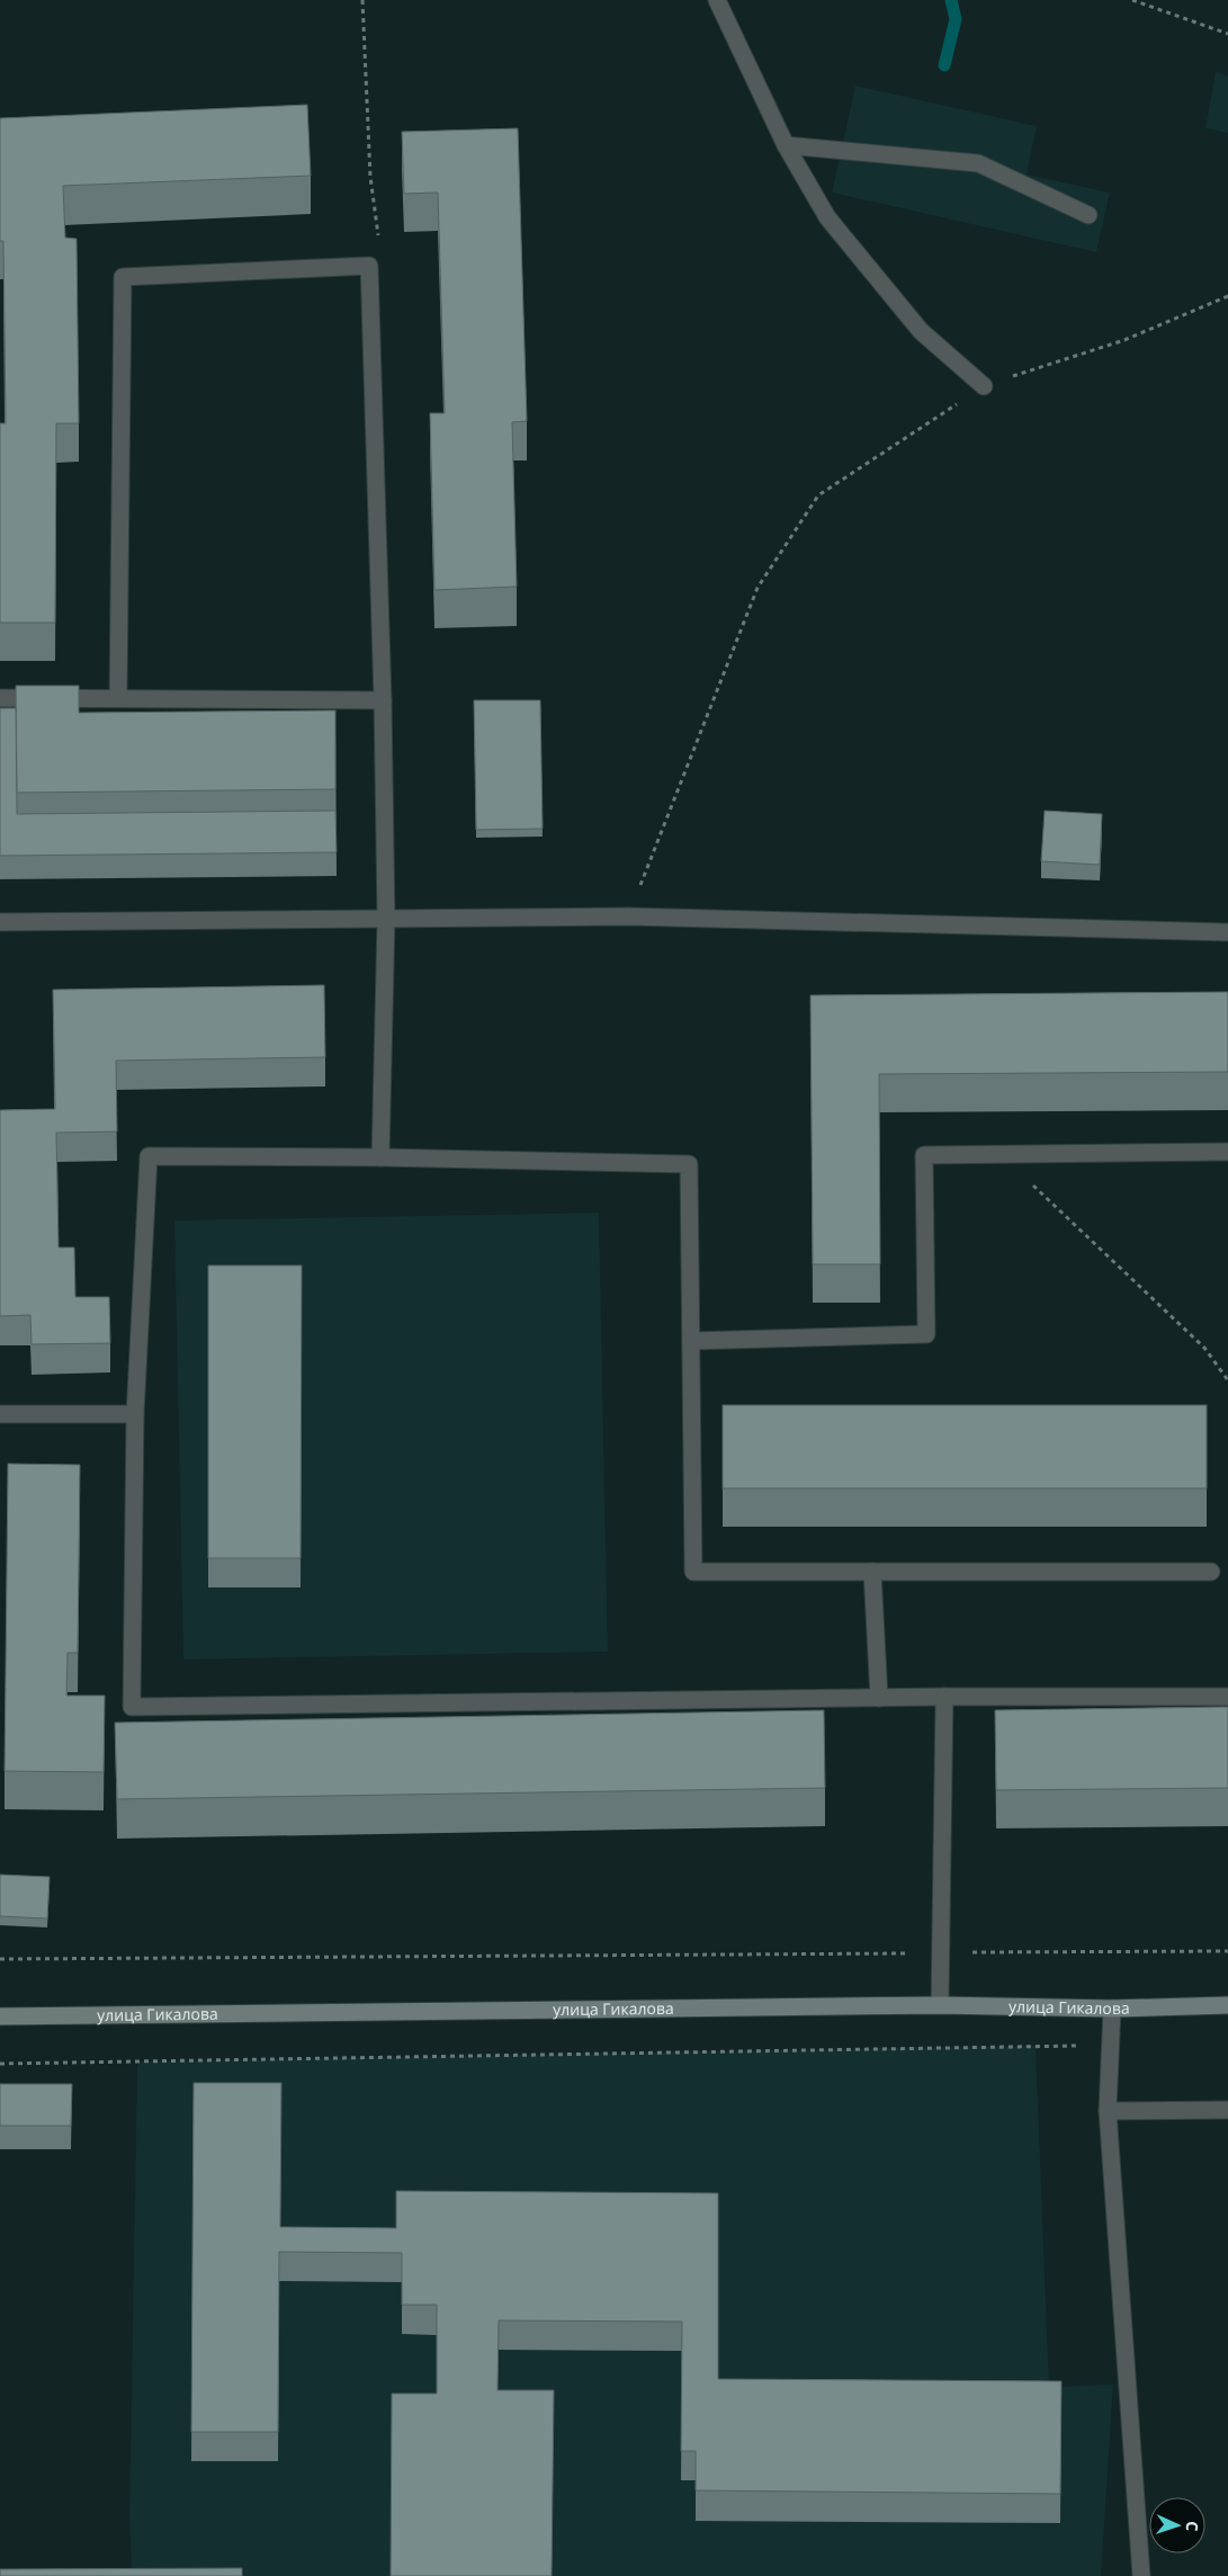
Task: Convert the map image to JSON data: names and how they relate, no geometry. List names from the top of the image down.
{
  "streets": {
    "main road": ["улица Гикалова"]
  },
  "north": "right"
}
